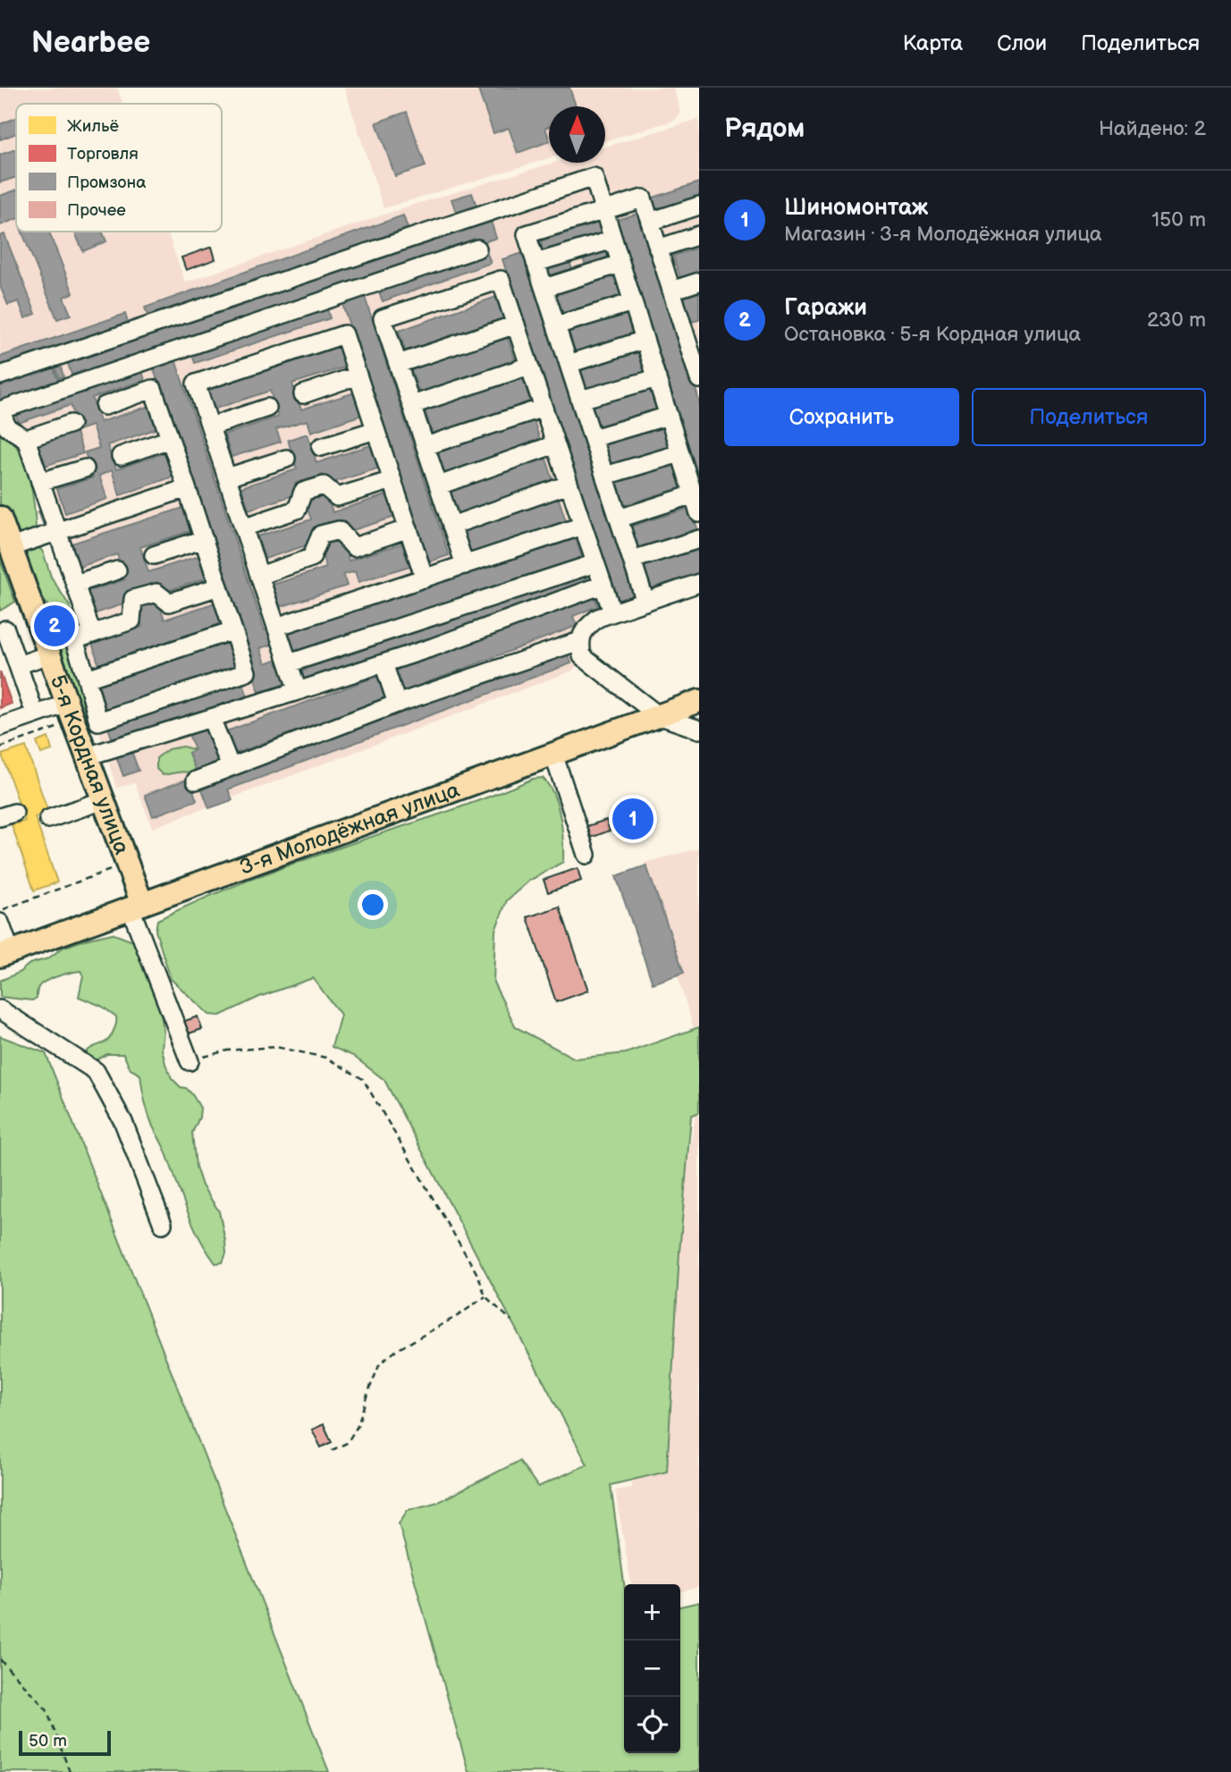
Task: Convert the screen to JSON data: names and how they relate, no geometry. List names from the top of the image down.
{
  "streets": {
    "main road": ["5-я Кордная улица", "3-я Молодёжная улица"]
  },
  "crossings": [
    ["5-я Кордная улица", "3-я Молодёжная улица"]
  ],
  "legend": [
    "Жильё",
    "Торговля",
    "Промзона",
    "Прочее"
  ],
  "scale_bar": "50 m",
  "north": "top",
  "page": {
    "header": "Nearbee",
    "nav": ["Карта", "Слои", "Поделиться"],
    "heading": ["Рядом", "Найдено: 2"],
    "list": [
      {
        "mark": "1",
        "name": "Шиномонтаж",
        "note": "Магазин · 3-я Молодёжная улица",
        "value": "150 m"
      },
      {
        "mark": "2",
        "name": "Гаражи",
        "note": "Остановка · 5-я Кордная улица",
        "value": "230 m"
      }
    ],
    "buttons": ["Сохранить", "Поделиться"],
    "pins": ["2", "1"],
    "map_buttons": ["+", "−"],
    "scale": "50 m"
  }
}
